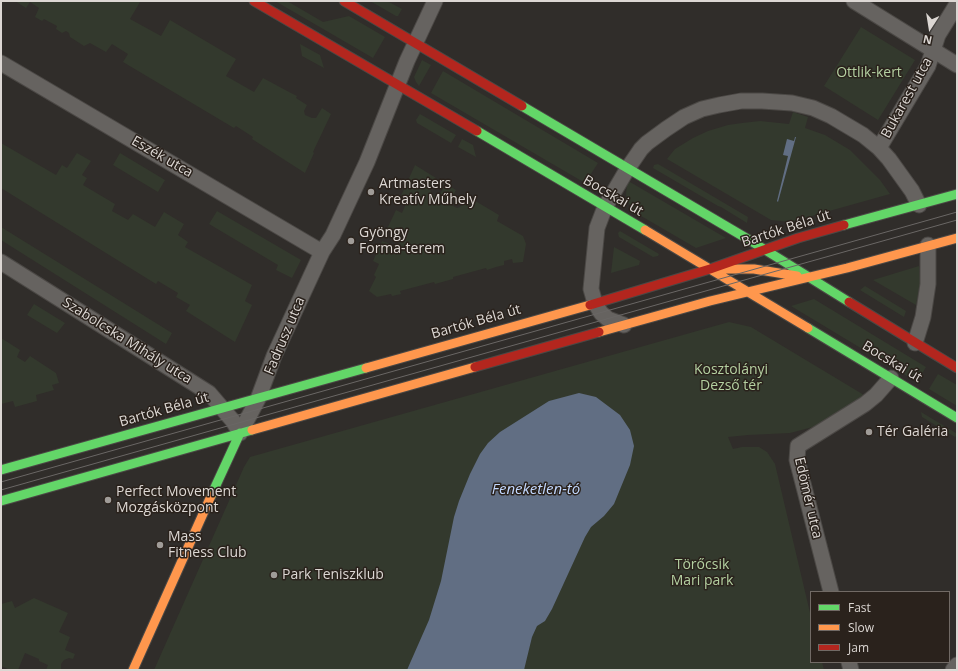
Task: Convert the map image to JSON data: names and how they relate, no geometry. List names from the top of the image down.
{
  "streets": {
    "main road": ["Bocskai út", "Bartók Béla út", "Fadrusz utca"],
    "street": [
      "Bukarest utca",
      "Eszék utca",
      "Szabolcska Mihály utca",
      "Edömér utca"
    ]
  },
  "crossings": [
    ["Eszék utca", "Fadrusz utca"],
    ["Bocskai út", "Bartók Béla út"],
    ["Bocskai út", "Fadrusz utca"],
    ["Bocskai út", "Edömér utca"],
    ["Bartók Béla út", "Fadrusz utca"],
    ["Bartók Béla út", "Szabolcska Mihály utca"],
    ["Fadrusz utca", "Szabolcska Mihály utca"]
  ],
  "water": ["Feneketlen-tó"],
  "parks": ["Ottlik-kert", "Kosztolányi Dezső tér", "Törőcsik Mari park"],
  "places": [
    "Artmasters Kreatív Műhely",
    "Gyöngy Forma-terem",
    "Tér Galéria",
    "Perfect Movement Mozgásközpont",
    "Mass Fitness Club",
    "Park Teniszklub"
  ],
  "legend": ["Fast", "Slow", "Jam"],
  "north": "bottom"
}
